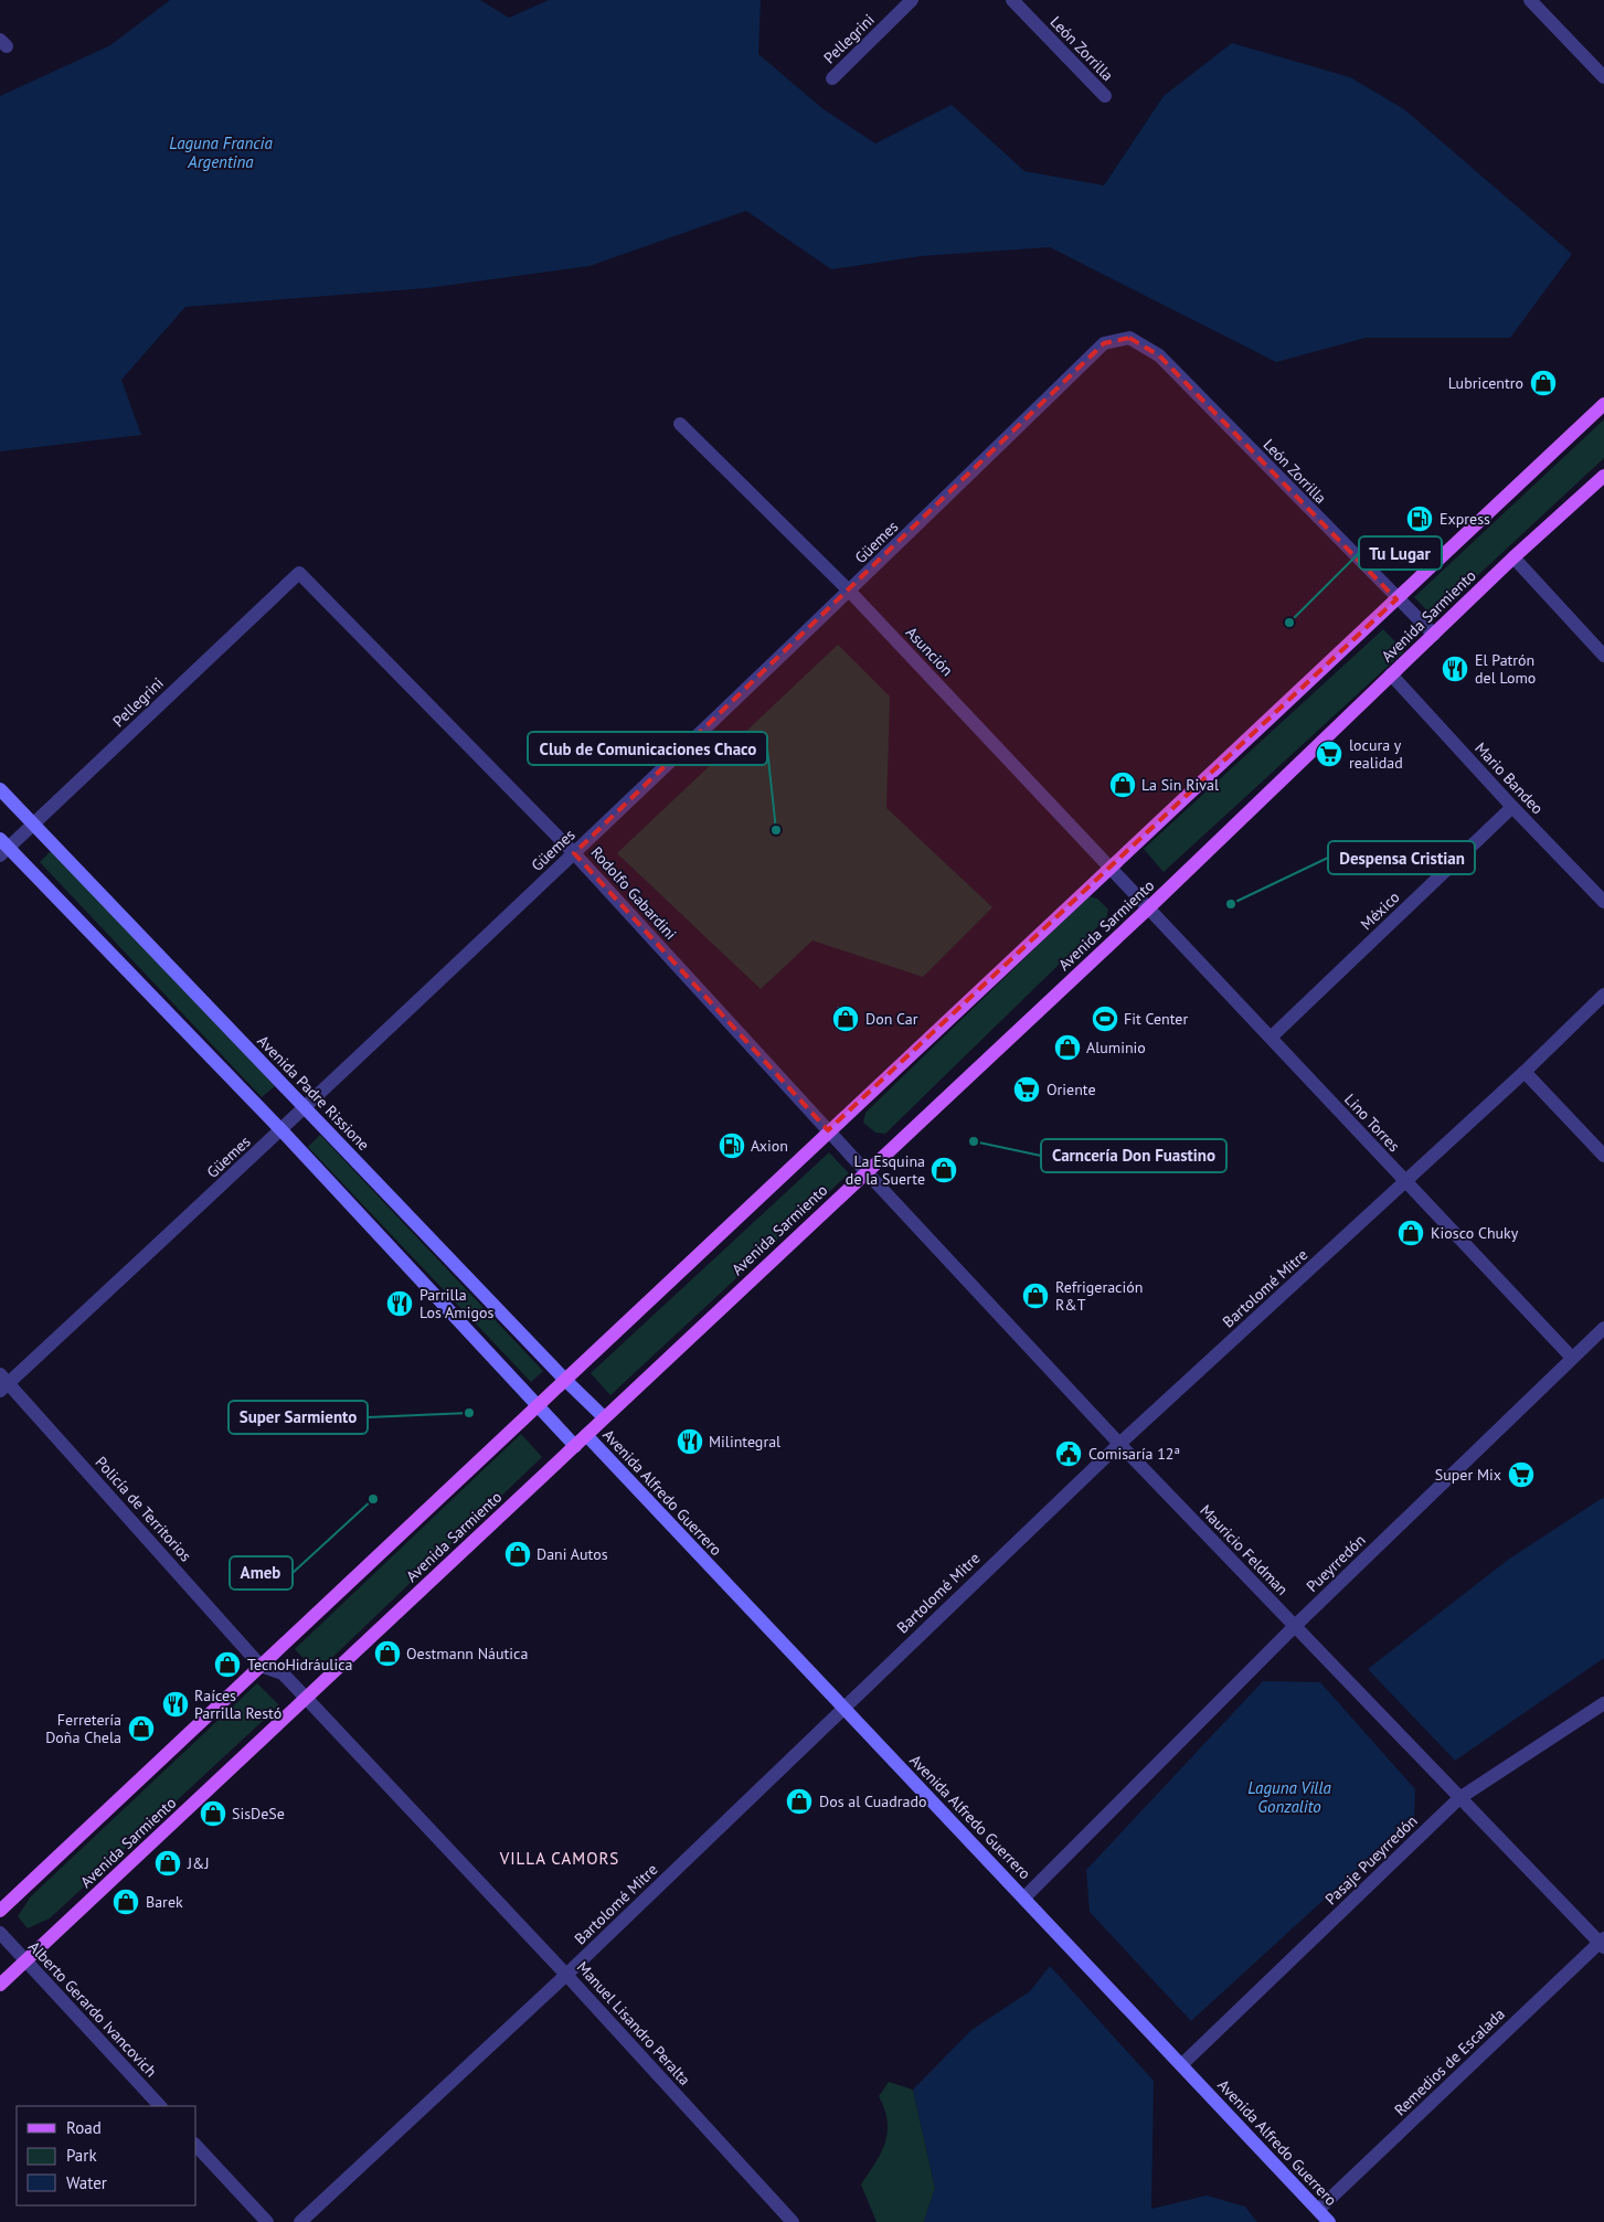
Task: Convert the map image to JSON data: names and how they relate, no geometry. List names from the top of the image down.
{
  "streets": {
    "main road": ["Avenida Sarmiento", "Avenida Padre Rissione", "Avenida Alfredo Guerrero"],
    "street": [
      "Pellegrini",
      "León Zorrilla",
      "Güemes",
      "Asunción",
      "Mario Bandeo",
      "Rodolfo Gabardini",
      "México",
      "Lino Torres",
      "Bartolomé Mitre",
      "Policía de Territorios",
      "Mauricio Feldman",
      "Pueyrredón",
      "Pasaje Pueyrredón",
      "Alberto Gerardo Ivancovich",
      "Manuel Lisandro Peralta",
      "Remedios de Escalada"
    ]
  },
  "crossings": [
    ["Pellegrini", "Rodolfo Gabardini"],
    ["Pellegrini", "Avenida Padre Rissione"],
    ["León Zorrilla", "Güemes"],
    ["León Zorrilla", "Avenida Sarmiento"],
    ["Güemes", "Asunción"],
    ["Güemes", "Rodolfo Gabardini"],
    ["Güemes", "Avenida Padre Rissione"],
    ["Güemes", "Policía de Territorios"],
    ["Avenida Sarmiento", "Asunción"],
    ["Avenida Sarmiento", "Mario Bandeo"],
    ["Avenida Sarmiento", "Rodolfo Gabardini"],
    ["Avenida Sarmiento", "Avenida Padre Rissione"],
    ["Avenida Sarmiento", "Lino Torres"],
    ["Avenida Sarmiento", "Avenida Alfredo Guerrero"],
    ["Avenida Sarmiento", "Mauricio Feldman"],
    ["Avenida Sarmiento", "Alberto Gerardo Ivancovich"],
    ["Avenida Sarmiento", "Manuel Lisandro Peralta"],
    ["Asunción", "Lino Torres"],
    ["Mario Bandeo", "México"],
    ["Rodolfo Gabardini", "Mauricio Feldman"],
    ["México", "Lino Torres"],
    ["Lino Torres", "Bartolomé Mitre"],
    ["Lino Torres", "Pueyrredón"],
    ["Bartolomé Mitre", "Avenida Alfredo Guerrero"],
    ["Bartolomé Mitre", "Mauricio Feldman"],
    ["Bartolomé Mitre", "Manuel Lisandro Peralta"],
    ["Avenida Alfredo Guerrero", "Pueyrredón"],
    ["Avenida Alfredo Guerrero", "Pasaje Pueyrredón"],
    ["Avenida Alfredo Guerrero", "Remedios de Escalada"],
    ["Policía de Territorios", "Manuel Lisandro Peralta"],
    ["Mauricio Feldman", "Pueyrredón"],
    ["Mauricio Feldman", "Pasaje Pueyrredón"],
    ["Mauricio Feldman", "Remedios de Escalada"]
  ],
  "districts": ["VILLA CAMORS"],
  "water": ["Laguna Francia Argentina", "Laguna Villa Gonzalito"],
  "places": {
    "shop": [
      "Lubricentro",
      "La Sin Rival",
      "Don Car",
      "Aluminio",
      "La Esquina de la Suerte",
      "Kiosco Chuky",
      "Refrigeración R&T",
      "Dani Autos",
      "Oestmann Náutica",
      "TecnoHidráulica",
      "Ferretería Doña Chela",
      "Dos al Cuadrado",
      "SisDeSe",
      "J&J",
      "Barek"
    ],
    "fuel station": ["Express", "Axion"],
    "other": [
      "Tu Lugar",
      "Club de Comunicaciones Chaco",
      "Despensa Cristian",
      "Carncería Don Fuastino",
      "Super Sarmiento",
      "Ameb"
    ],
    "restaurant": [
      "El Patrón del Lomo",
      "Parrilla Los Amigos",
      "Milintegral",
      "Raíces Parrilla Restó"
    ],
    "supermarket": ["locura y realidad", "Oriente", "Super Mix"],
    "sports": ["Fit Center"],
    "public building": ["Comisaría 12ª"]
  },
  "legend": ["Road", "Park", "Water"]
}
